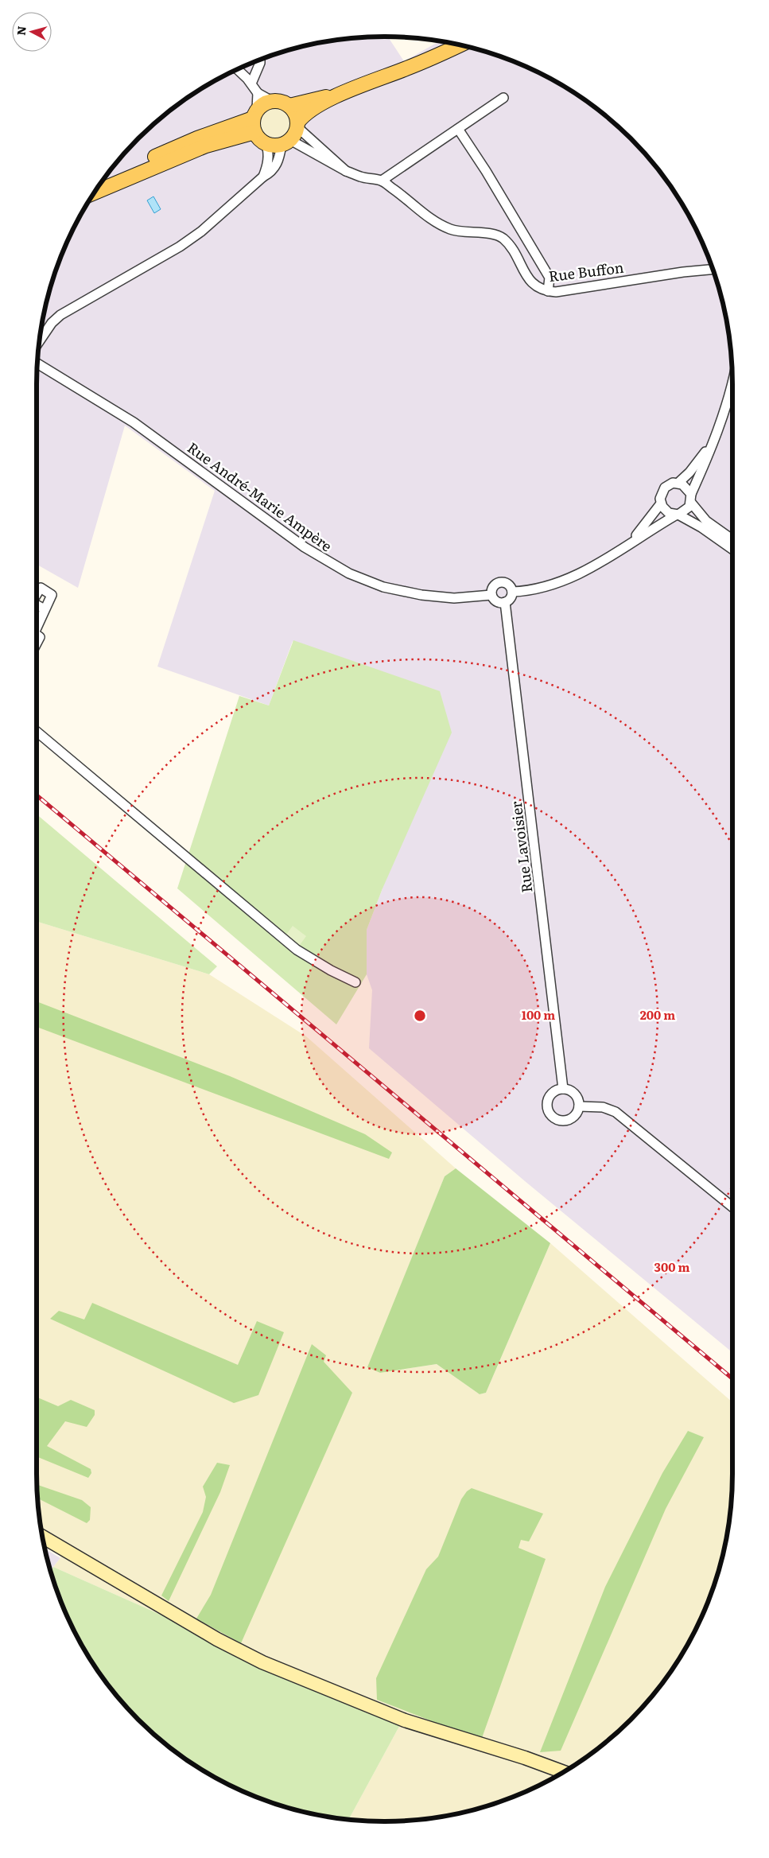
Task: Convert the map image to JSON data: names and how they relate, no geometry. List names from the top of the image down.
{
  "streets": {
    "street": ["Rue Buffon", "Rue André-Marie Ampère", "Rue Lavoisier"]
  },
  "crossings": [
    ["Rue André-Marie Ampère", "Rue Lavoisier"]
  ],
  "north": "left",
  "rings": ["100 m", "200 m", "300 m"]
}
